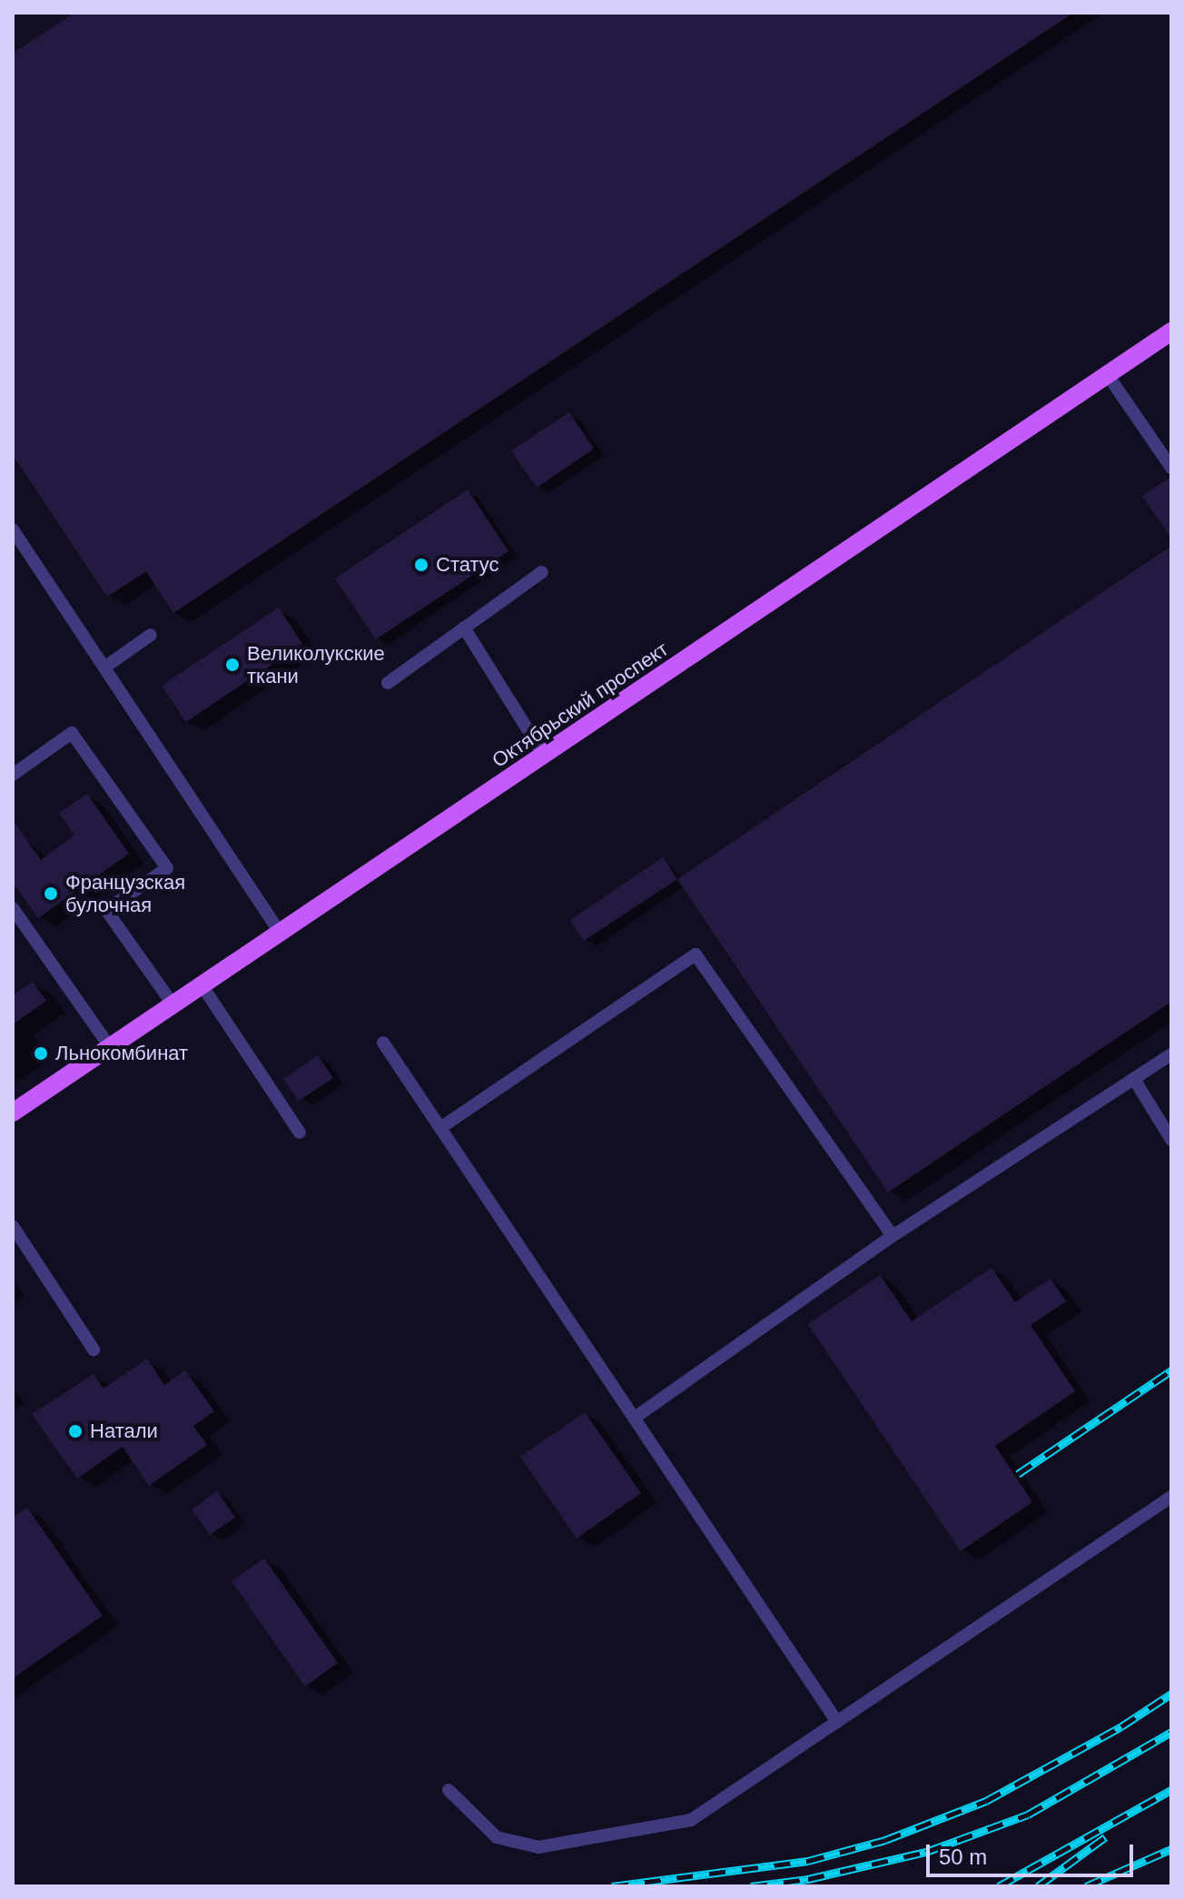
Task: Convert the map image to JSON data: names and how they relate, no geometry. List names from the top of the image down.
{
  "streets": {
    "main road": ["Октябрьский проспект"]
  },
  "places": [
    "Статус",
    "Великолукские ткани",
    "Французская булочная",
    "Льнокомбинат",
    "Натали"
  ],
  "scale_bar": "50 m"
}
